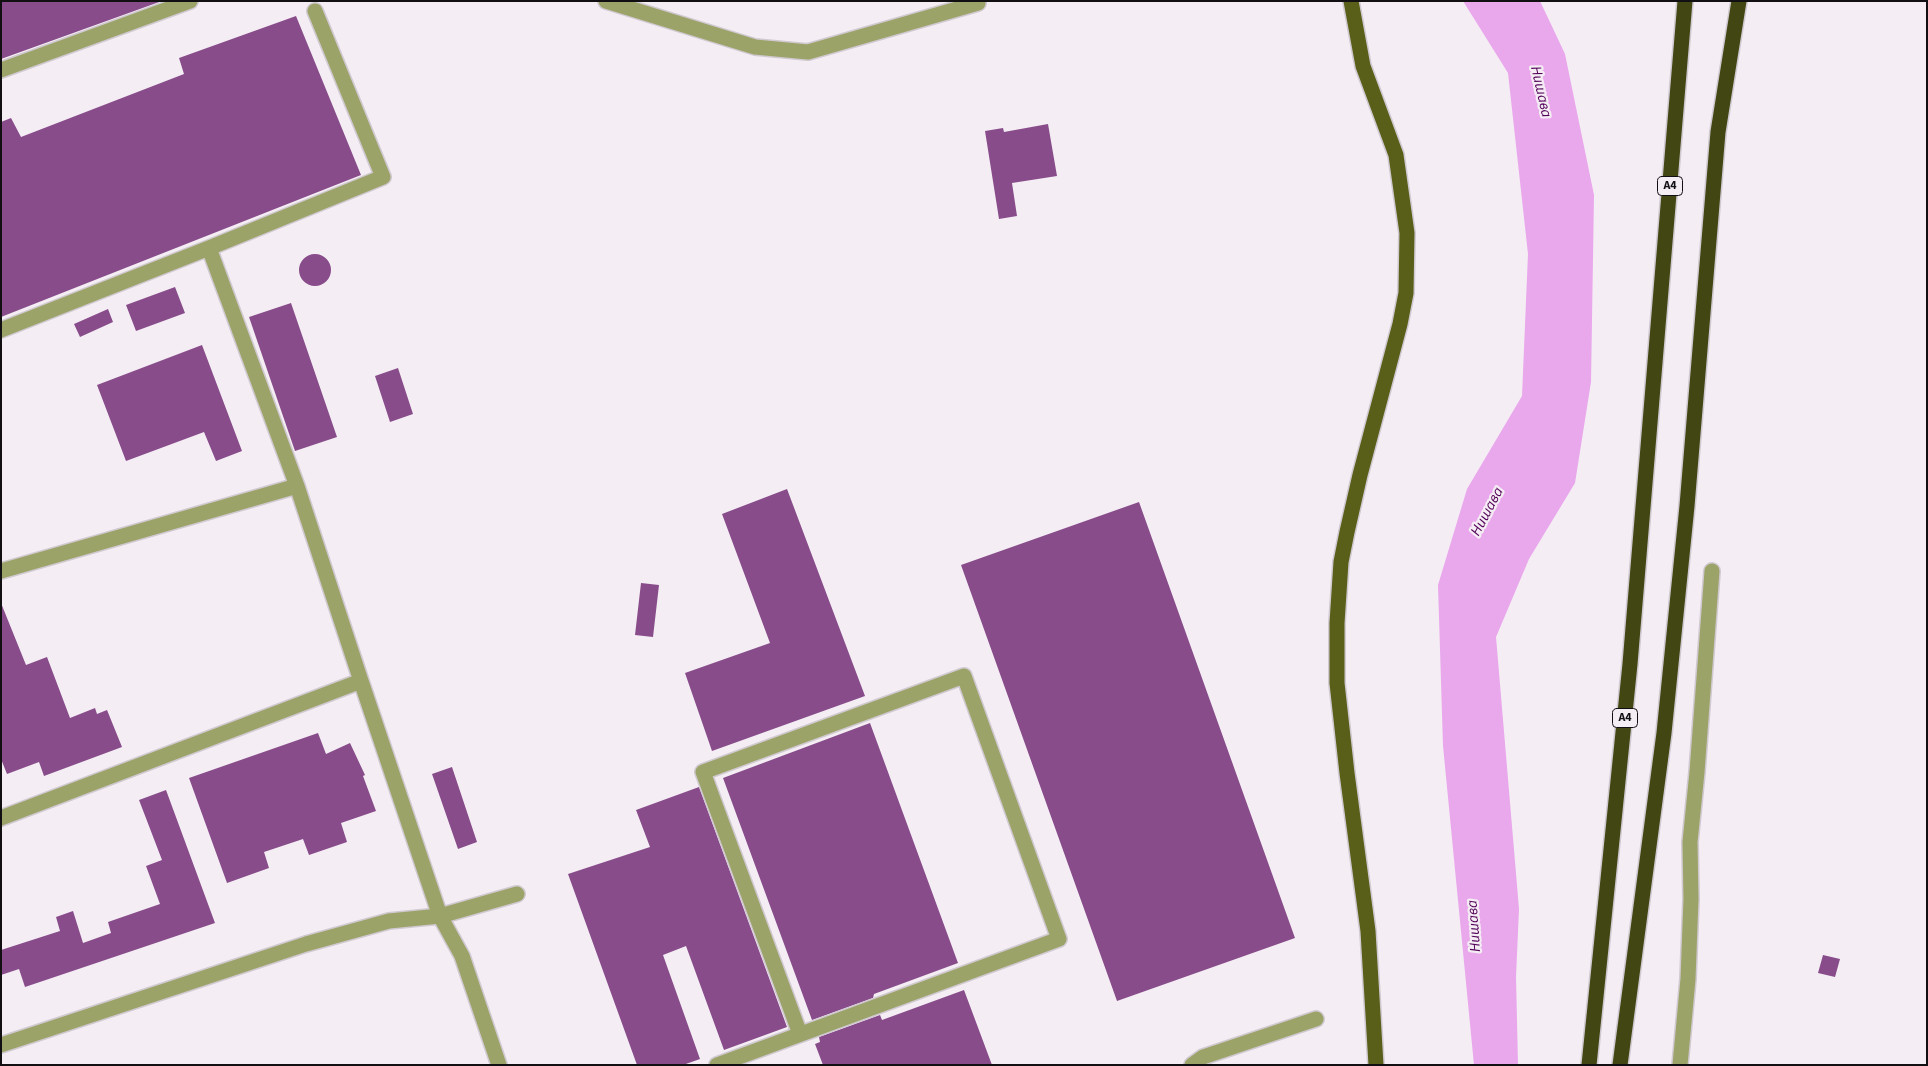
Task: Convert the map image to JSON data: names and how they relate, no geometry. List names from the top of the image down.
{
  "streets": {
    "highway": ["A4"]
  },
  "water": ["Нишава"]
}
